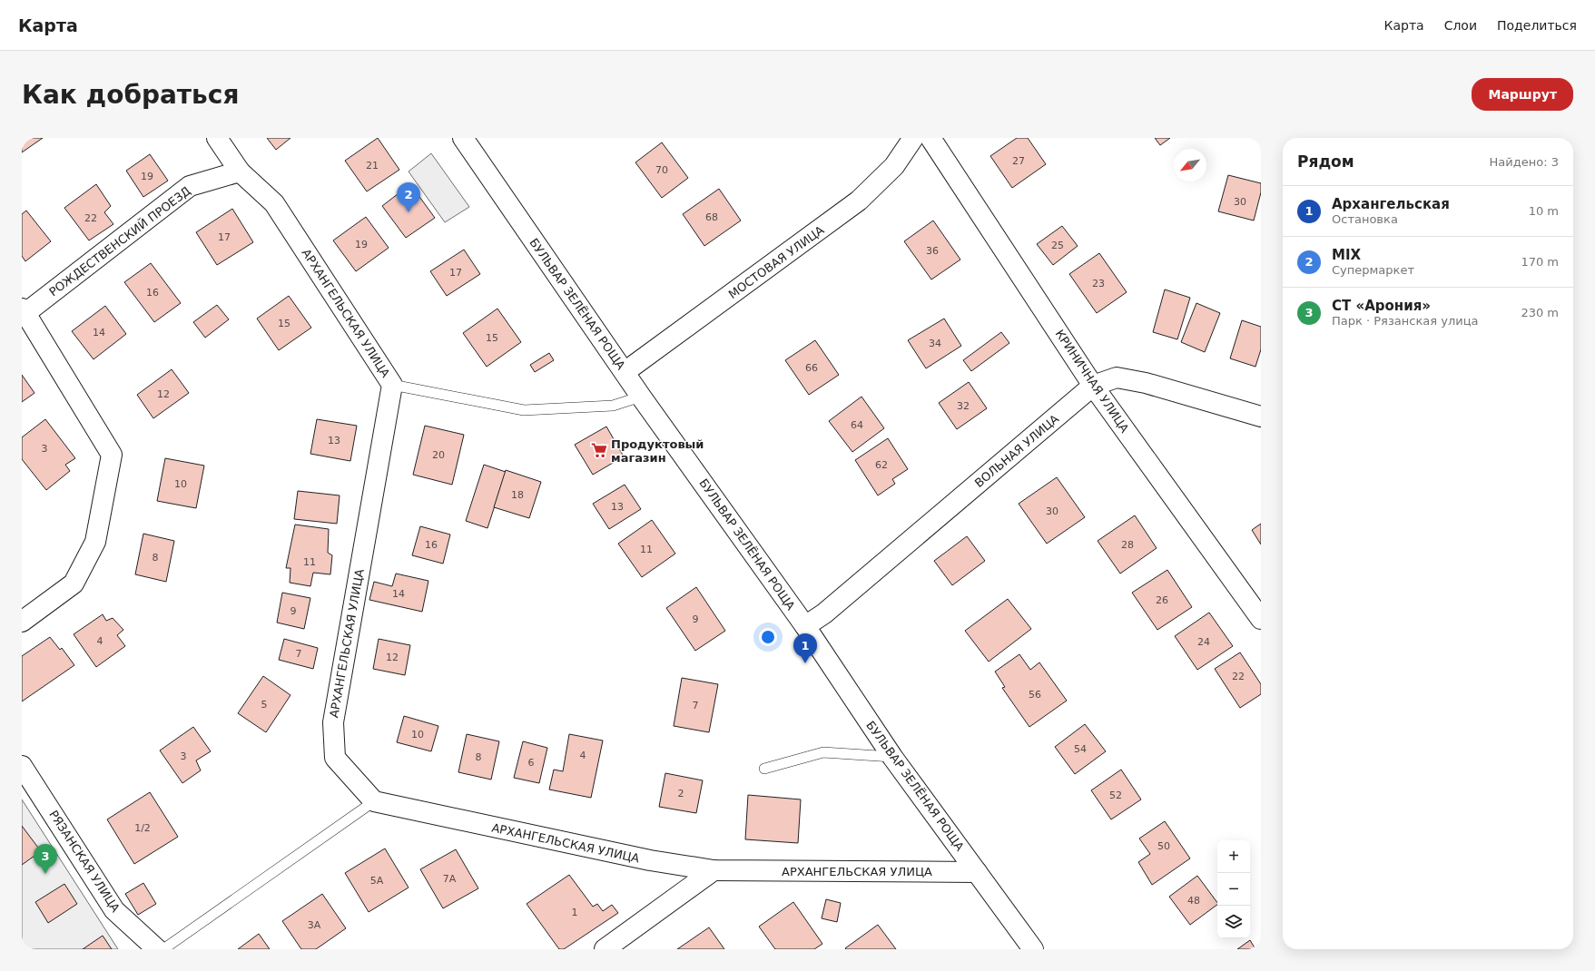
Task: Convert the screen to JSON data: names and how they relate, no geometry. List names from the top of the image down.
{
  "streets": {
    "street": [
      "РОЖДЕСТВЕНСКИЙ ПРОЕЗД",
      "МОСТОВАЯ УЛИЦА",
      "БУЛЬВАР ЗЕЛЁНАЯ РОЩА",
      "АРХАНГЕЛЬСКАЯ УЛИЦА",
      "КРИНИЧНАЯ УЛИЦА",
      "ВОЛЬНАЯ УЛИЦА",
      "РЯЗАНСКАЯ УЛИЦА"
    ]
  },
  "crossings": [
    ["РОЖДЕСТВЕНСКИЙ ПРОЕЗД", "АРХАНГЕЛЬСКАЯ УЛИЦА"],
    ["МОСТОВАЯ УЛИЦА", "БУЛЬВАР ЗЕЛЁНАЯ РОЩА"],
    ["БУЛЬВАР ЗЕЛЁНАЯ РОЩА", "АРХАНГЕЛЬСКАЯ УЛИЦА"],
    ["БУЛЬВАР ЗЕЛЁНАЯ РОЩА", "ВОЛЬНАЯ УЛИЦА"],
    ["КРИНИЧНАЯ УЛИЦА", "ВОЛЬНАЯ УЛИЦА"]
  ],
  "places": {
    "supermarket": ["Продуктовый магазин"]
  },
  "house_numbers": [
    "27",
    "21",
    "70",
    "19",
    "30",
    "68",
    "22",
    "17",
    "19",
    "25",
    "36",
    "17",
    "23",
    "16",
    "15",
    "14",
    "15",
    "34",
    "66",
    "12",
    "32",
    "64",
    "13",
    "3",
    "20",
    "62",
    "10",
    "18",
    "13",
    "30",
    "16",
    "28",
    "11",
    "8",
    "11",
    "14",
    "26",
    "9",
    "9",
    "4",
    "24",
    "7",
    "12",
    "22",
    "56",
    "5",
    "7",
    "10",
    "54",
    "4",
    "3",
    "8",
    "6",
    "2",
    "52",
    "1/2",
    "50",
    "7А",
    "5А",
    "48",
    "1",
    "3А"
  ],
  "north": "bottom left",
  "page": {
    "header": "Карта",
    "nav": ["Карта", "Слои", "Поделиться"],
    "buttons": "Маршрут",
    "title": "Как добраться",
    "heading": ["Рядом", "Найдено: 3"],
    "pins": ["2", "1", "3"],
    "list": [
      {
        "mark": "1",
        "name": "Архангельская",
        "note": "Остановка",
        "value": "10 m"
      },
      {
        "mark": "2",
        "name": "MIX",
        "note": "Супермаркет",
        "value": "170 m"
      },
      {
        "mark": "3",
        "name": "СТ «Арония»",
        "note": "Парк · Рязанская улица",
        "value": "230 m"
      }
    ],
    "map_buttons": ["+", "−"]
  }
}
